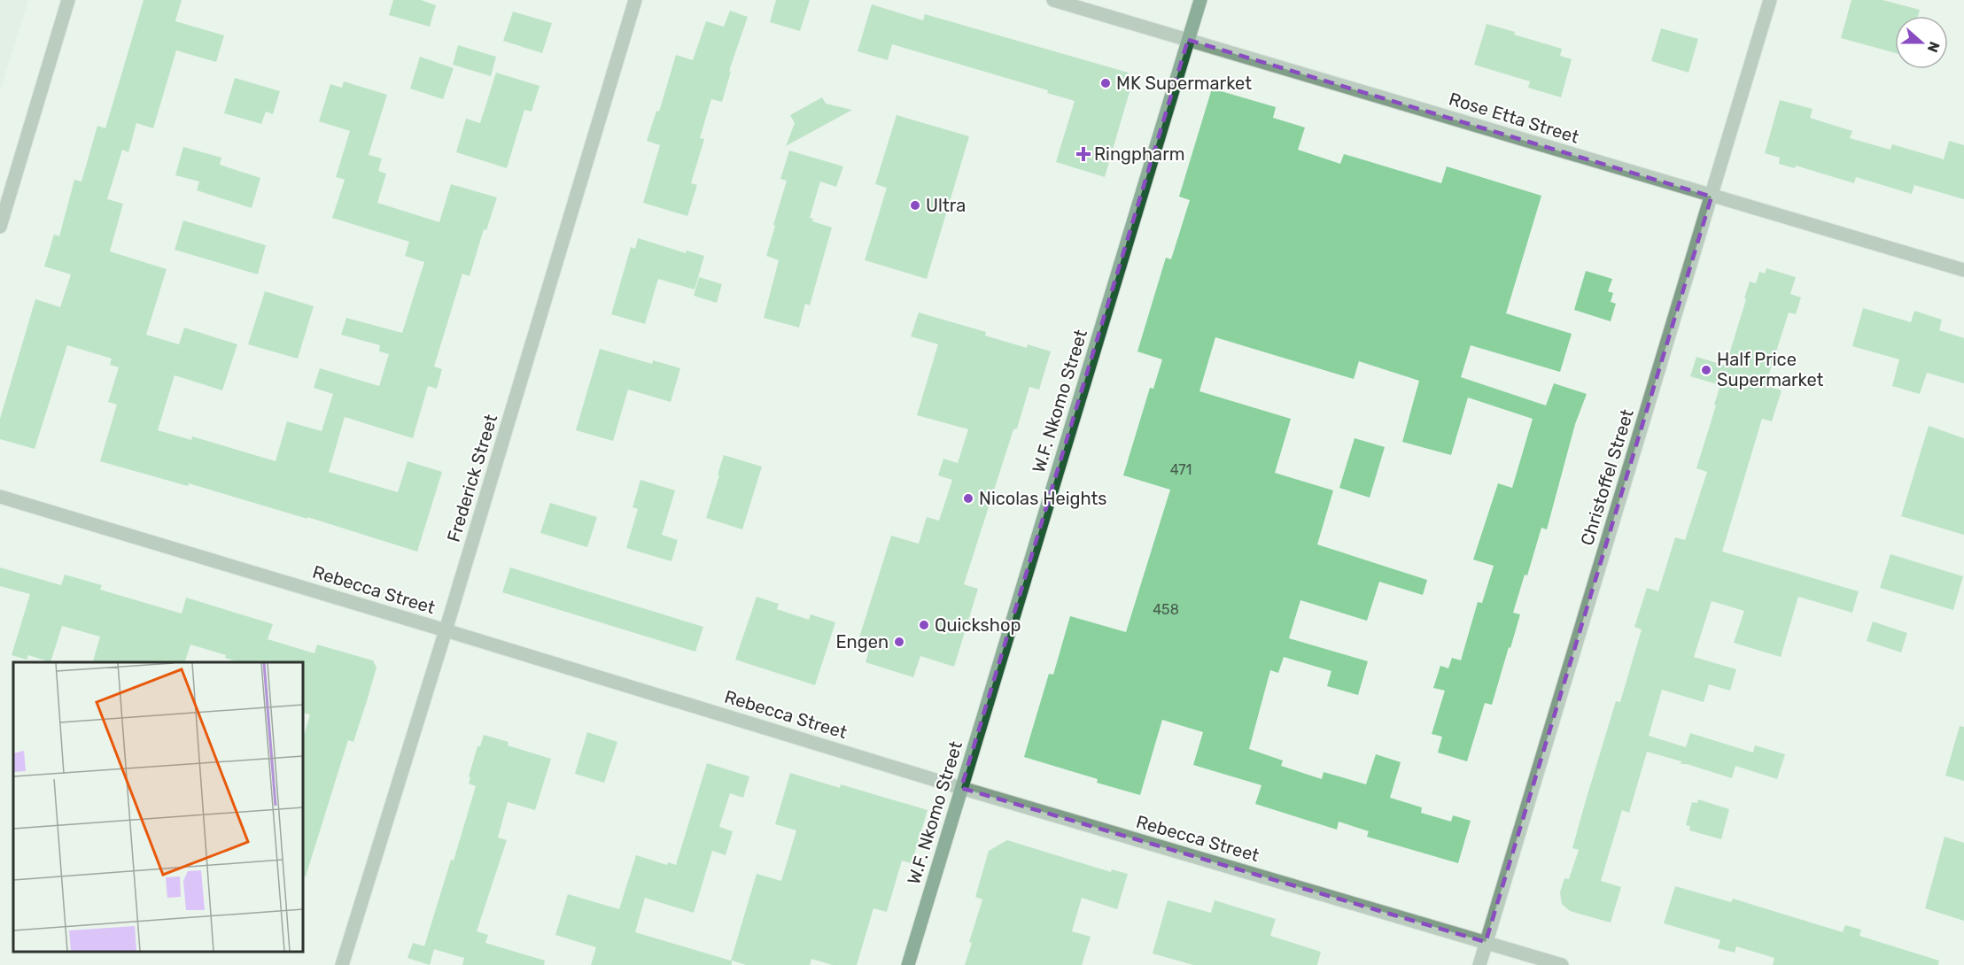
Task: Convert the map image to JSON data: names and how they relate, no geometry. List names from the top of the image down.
{
  "streets": {
    "main road": ["W.F. Nkomo Street"],
    "street": [
      "Rose Etta Street",
      "Christoffel Street",
      "Frederick Street",
      "Rebecca Street"
    ]
  },
  "crossings": [
    ["Rose Etta Street", "W.F. Nkomo Street"],
    ["Rose Etta Street", "Christoffel Street"],
    ["W.F. Nkomo Street", "Rebecca Street"],
    ["Christoffel Street", "Rebecca Street"],
    ["Frederick Street", "Rebecca Street"]
  ],
  "places": {
    "other": [
      "MK Supermarket",
      "Ultra",
      "Half Price Supermarket",
      "Nicolas Heights",
      "Quickshop",
      "Engen"
    ],
    "health": ["Ringpharm"]
  },
  "house_numbers": ["471", "458"],
  "north": "right"
}
